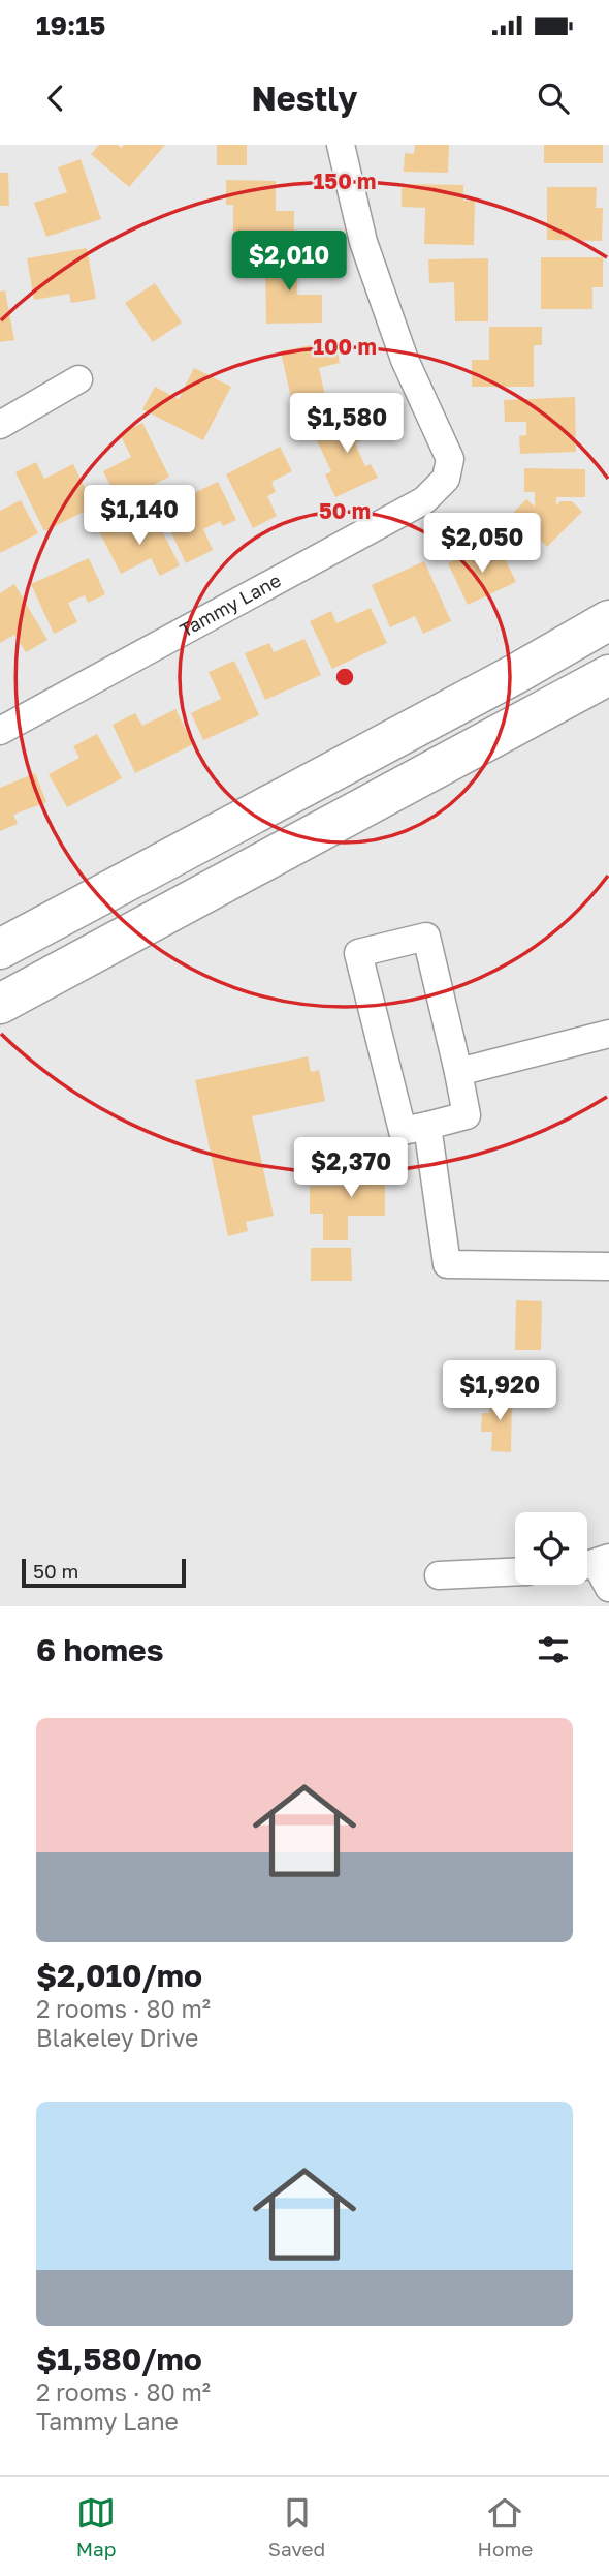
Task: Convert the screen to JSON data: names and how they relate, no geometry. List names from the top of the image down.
{
  "streets": {
    "street": ["Tammy Lane"]
  },
  "scale_bar": "50 m",
  "page": {
    "status": "19:15",
    "header": "Nestly",
    "price": [
      "$2,010",
      "$1,580",
      "$1,140",
      "$2,050",
      "$2,370",
      "$1,920"
    ],
    "scale": "50 m",
    "heading": "6 homes",
    "list": [
      {
        "name": "$2,010/mo",
        "note": "2 rooms · 80 m² · Blakeley Drive"
      },
      {
        "name": "$1,580/mo",
        "note": "2 rooms · 80 m² · Tammy Lane"
      }
    ],
    "tabs": ["Map", "Saved", "Home"]
  },
  "rings": ["150 m", "100 m", "50 m"]
}
